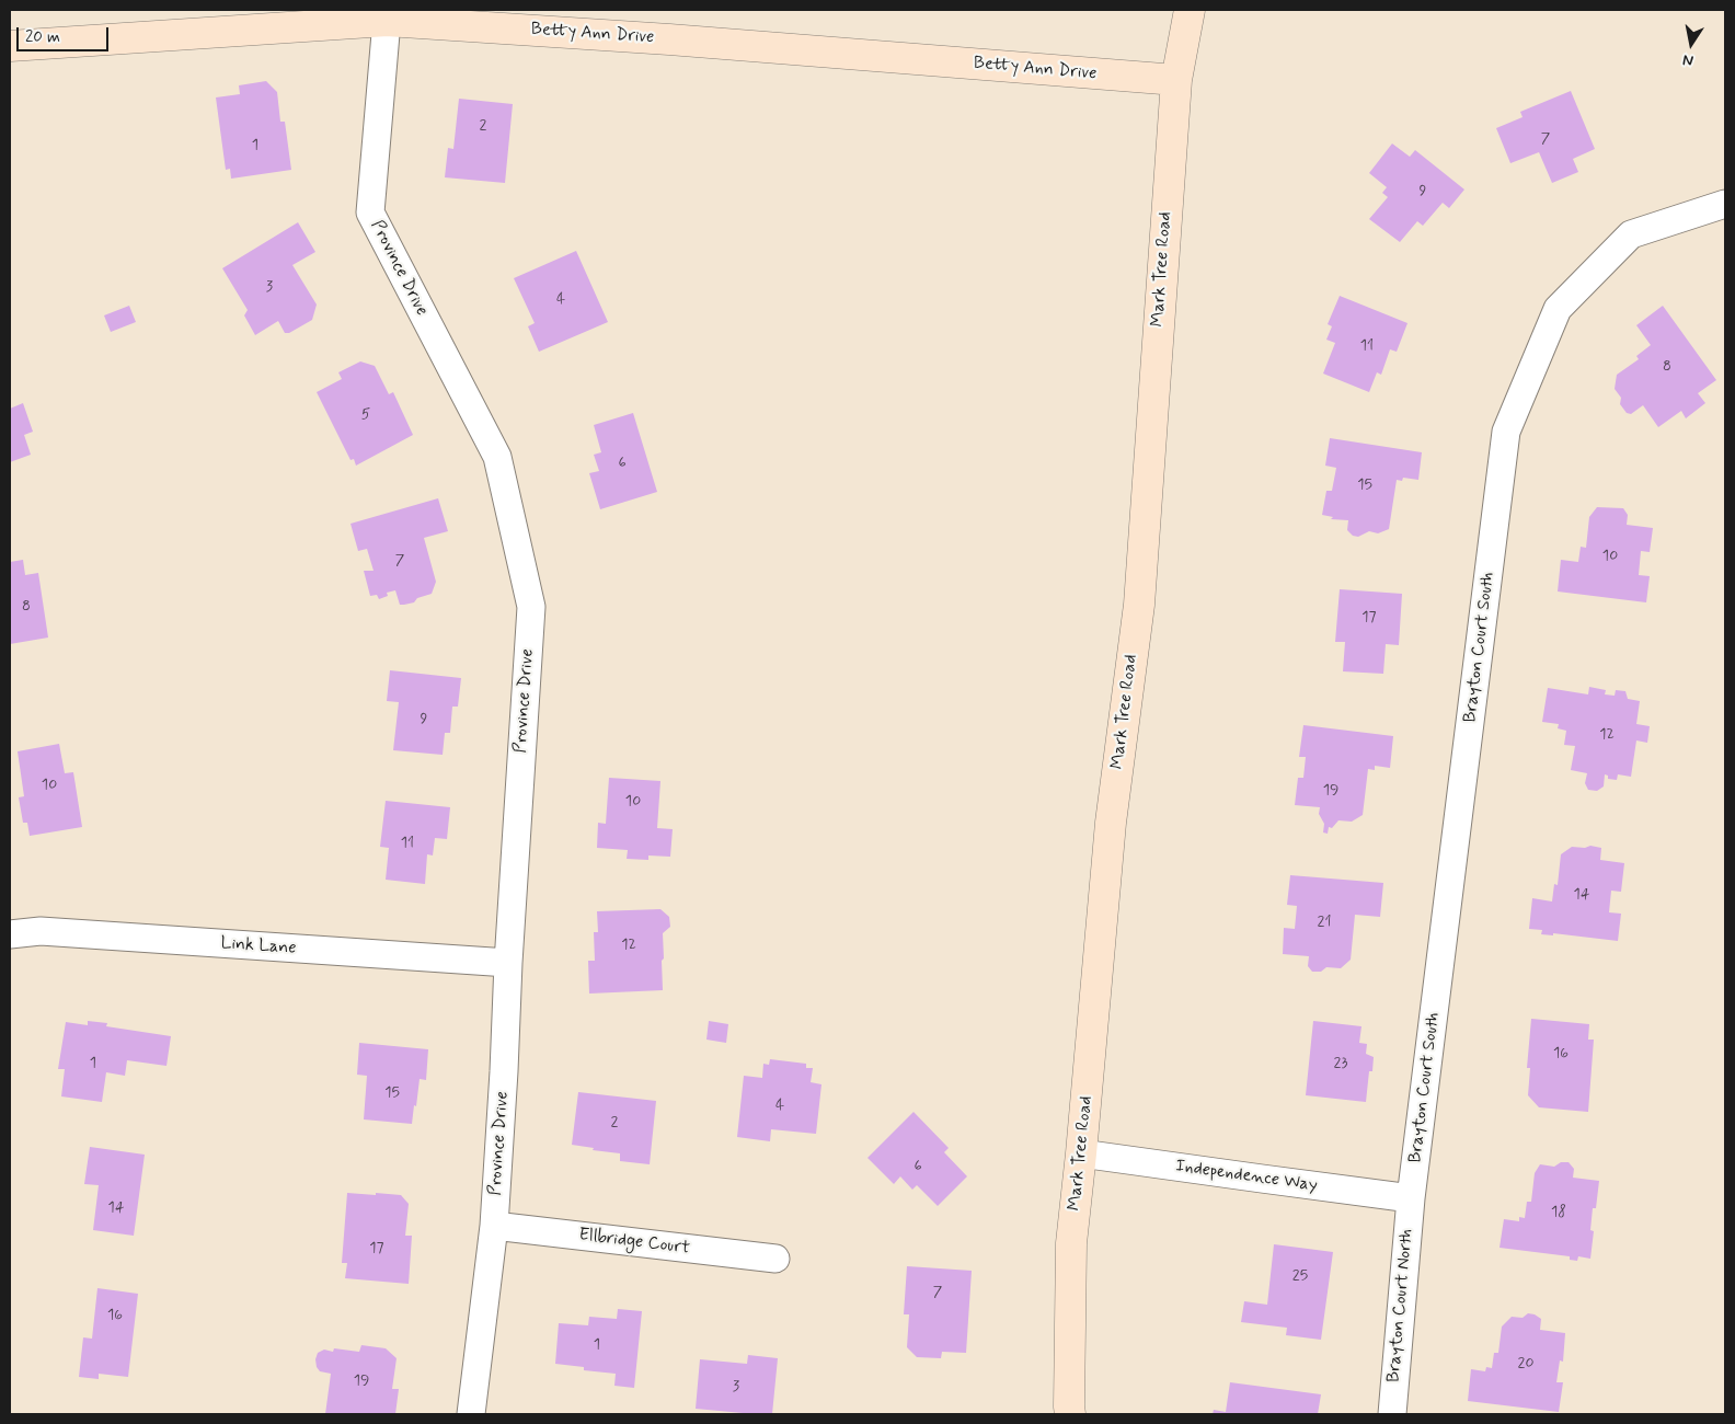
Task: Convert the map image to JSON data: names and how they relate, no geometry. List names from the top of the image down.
{
  "streets": {
    "main road": ["Betty Ann Drive", "Mark Tree Road"],
    "street": [
      "Province Drive",
      "Brayton Court South",
      "Link Lane",
      "Independence Way",
      "Ellbridge Court",
      "Brayton Court North"
    ]
  },
  "crossings": [
    ["Betty Ann Drive", "Province Drive"],
    ["Betty Ann Drive", "Mark Tree Road"],
    ["Province Drive", "Link Lane"],
    ["Province Drive", "Ellbridge Court"],
    ["Mark Tree Road", "Independence Way"],
    ["Brayton Court South", "Independence Way"],
    ["Brayton Court South", "Brayton Court North"],
    ["Independence Way", "Brayton Court North"]
  ],
  "house_numbers": [
    "2",
    "7",
    "1",
    "9",
    "3",
    "4",
    "11",
    "8",
    "5",
    "6",
    "15",
    "10",
    "7",
    "8",
    "17",
    "9",
    "12",
    "10",
    "19",
    "10",
    "11",
    "14",
    "21",
    "12",
    "16",
    "1",
    "23",
    "15",
    "4",
    "2",
    "6",
    "14",
    "18",
    "17",
    "25",
    "7",
    "16",
    "1",
    "20",
    "19",
    "3"
  ],
  "scale_bar": "20 m",
  "north": "bottom"
}
